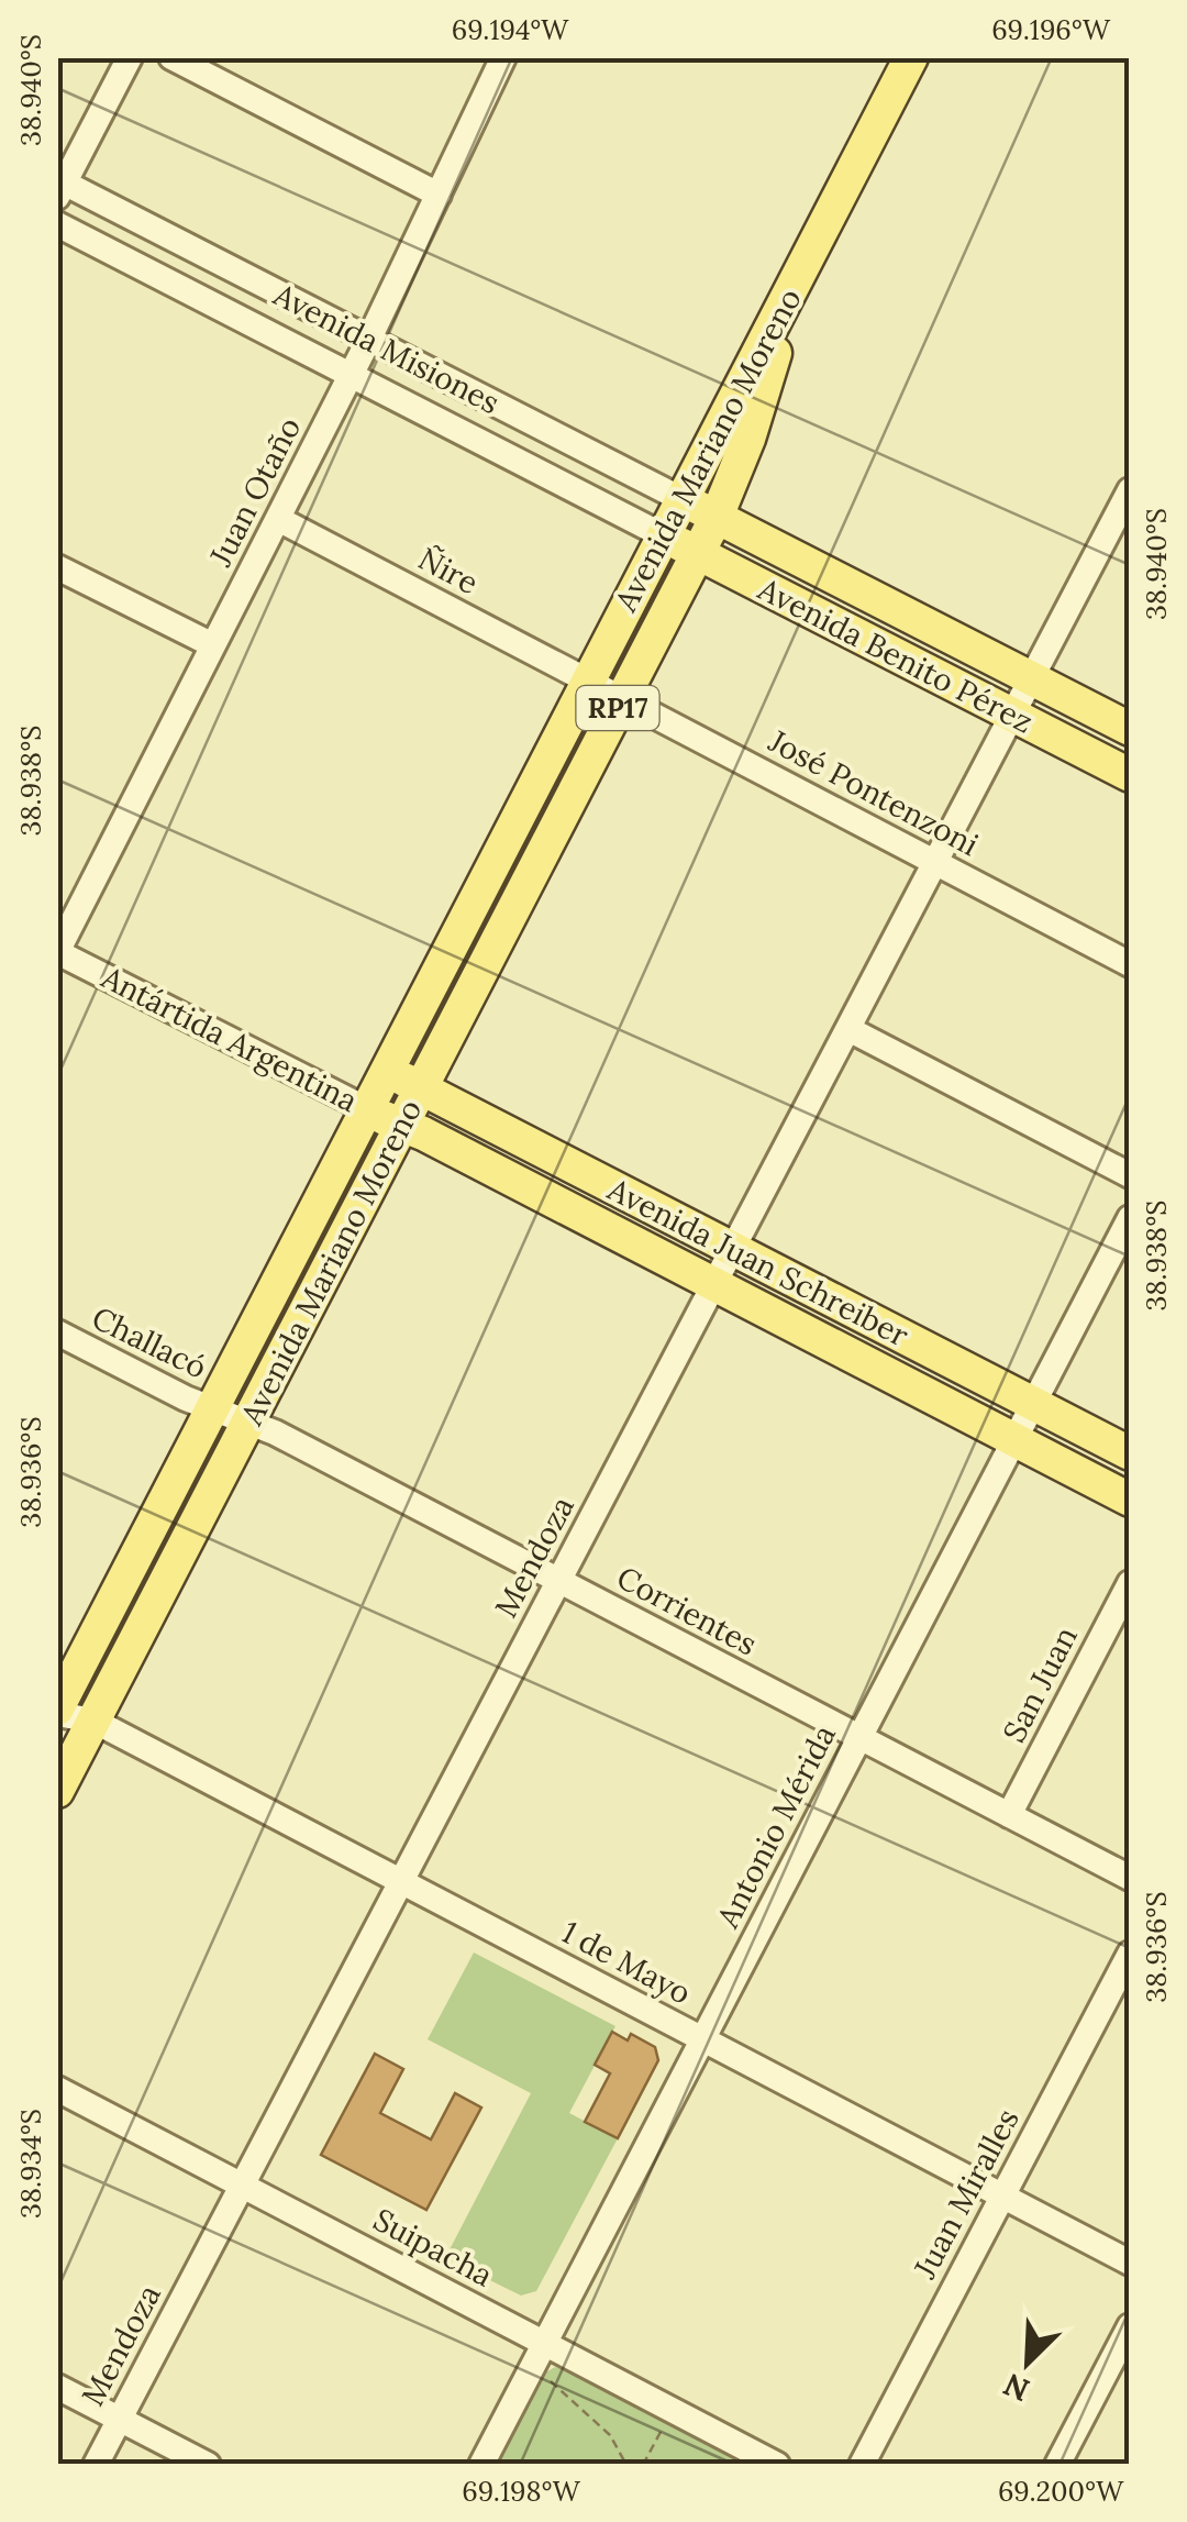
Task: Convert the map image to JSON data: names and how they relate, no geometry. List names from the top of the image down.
{
  "streets": {
    "main road": [
      "Avenida Misiones",
      "Avenida Mariano Moreno",
      "Avenida Benito Pérez",
      "RP17",
      "Antártida Argentina",
      "Avenida Juan Schreiber"
    ],
    "street": [
      "Juan Otaño",
      "Ñire",
      "José Pontenzoni",
      "Challacó",
      "Mendoza",
      "Corrientes",
      "San Juan",
      "Antonio Mérida",
      "1 de Mayo",
      "Juan Miralles",
      "Suipacha"
    ]
  },
  "crossings": [
    ["Avenida Misiones", "Avenida Mariano Moreno"],
    ["Avenida Misiones", "Juan Otaño"],
    ["Avenida Misiones", "Avenida Benito Pérez"],
    ["Avenida Mariano Moreno", "Ñire"],
    ["Avenida Mariano Moreno", "Avenida Benito Pérez"],
    ["Avenida Mariano Moreno", "RP17"],
    ["Avenida Mariano Moreno", "José Pontenzoni"],
    ["Avenida Mariano Moreno", "Antártida Argentina"],
    ["Avenida Mariano Moreno", "Avenida Juan Schreiber"],
    ["Avenida Mariano Moreno", "Challacó"],
    ["Avenida Mariano Moreno", "Corrientes"],
    ["Avenida Mariano Moreno", "1 de Mayo"],
    ["Juan Otaño", "Ñire"],
    ["Juan Otaño", "Antártida Argentina"],
    ["Ñire", "José Pontenzoni"],
    ["Avenida Benito Pérez", "Mendoza"],
    ["José Pontenzoni", "Mendoza"],
    ["Antártida Argentina", "Avenida Juan Schreiber"],
    ["Avenida Juan Schreiber", "Mendoza"],
    ["Avenida Juan Schreiber", "Antonio Mérida"],
    ["Challacó", "Corrientes"],
    ["Mendoza", "Corrientes"],
    ["Mendoza", "1 de Mayo"],
    ["Mendoza", "Suipacha"],
    ["Corrientes", "San Juan"],
    ["Corrientes", "Antonio Mérida"],
    ["Antonio Mérida", "1 de Mayo"],
    ["Antonio Mérida", "Suipacha"],
    ["1 de Mayo", "Juan Miralles"]
  ],
  "north": "bottom left",
  "coordinates": [
    "69.194°W",
    "69.196°W",
    "38.940°S",
    "38.938°S",
    "38.936°S",
    "38.934°S",
    "69.198°W",
    "69.200°W"
  ]
}
